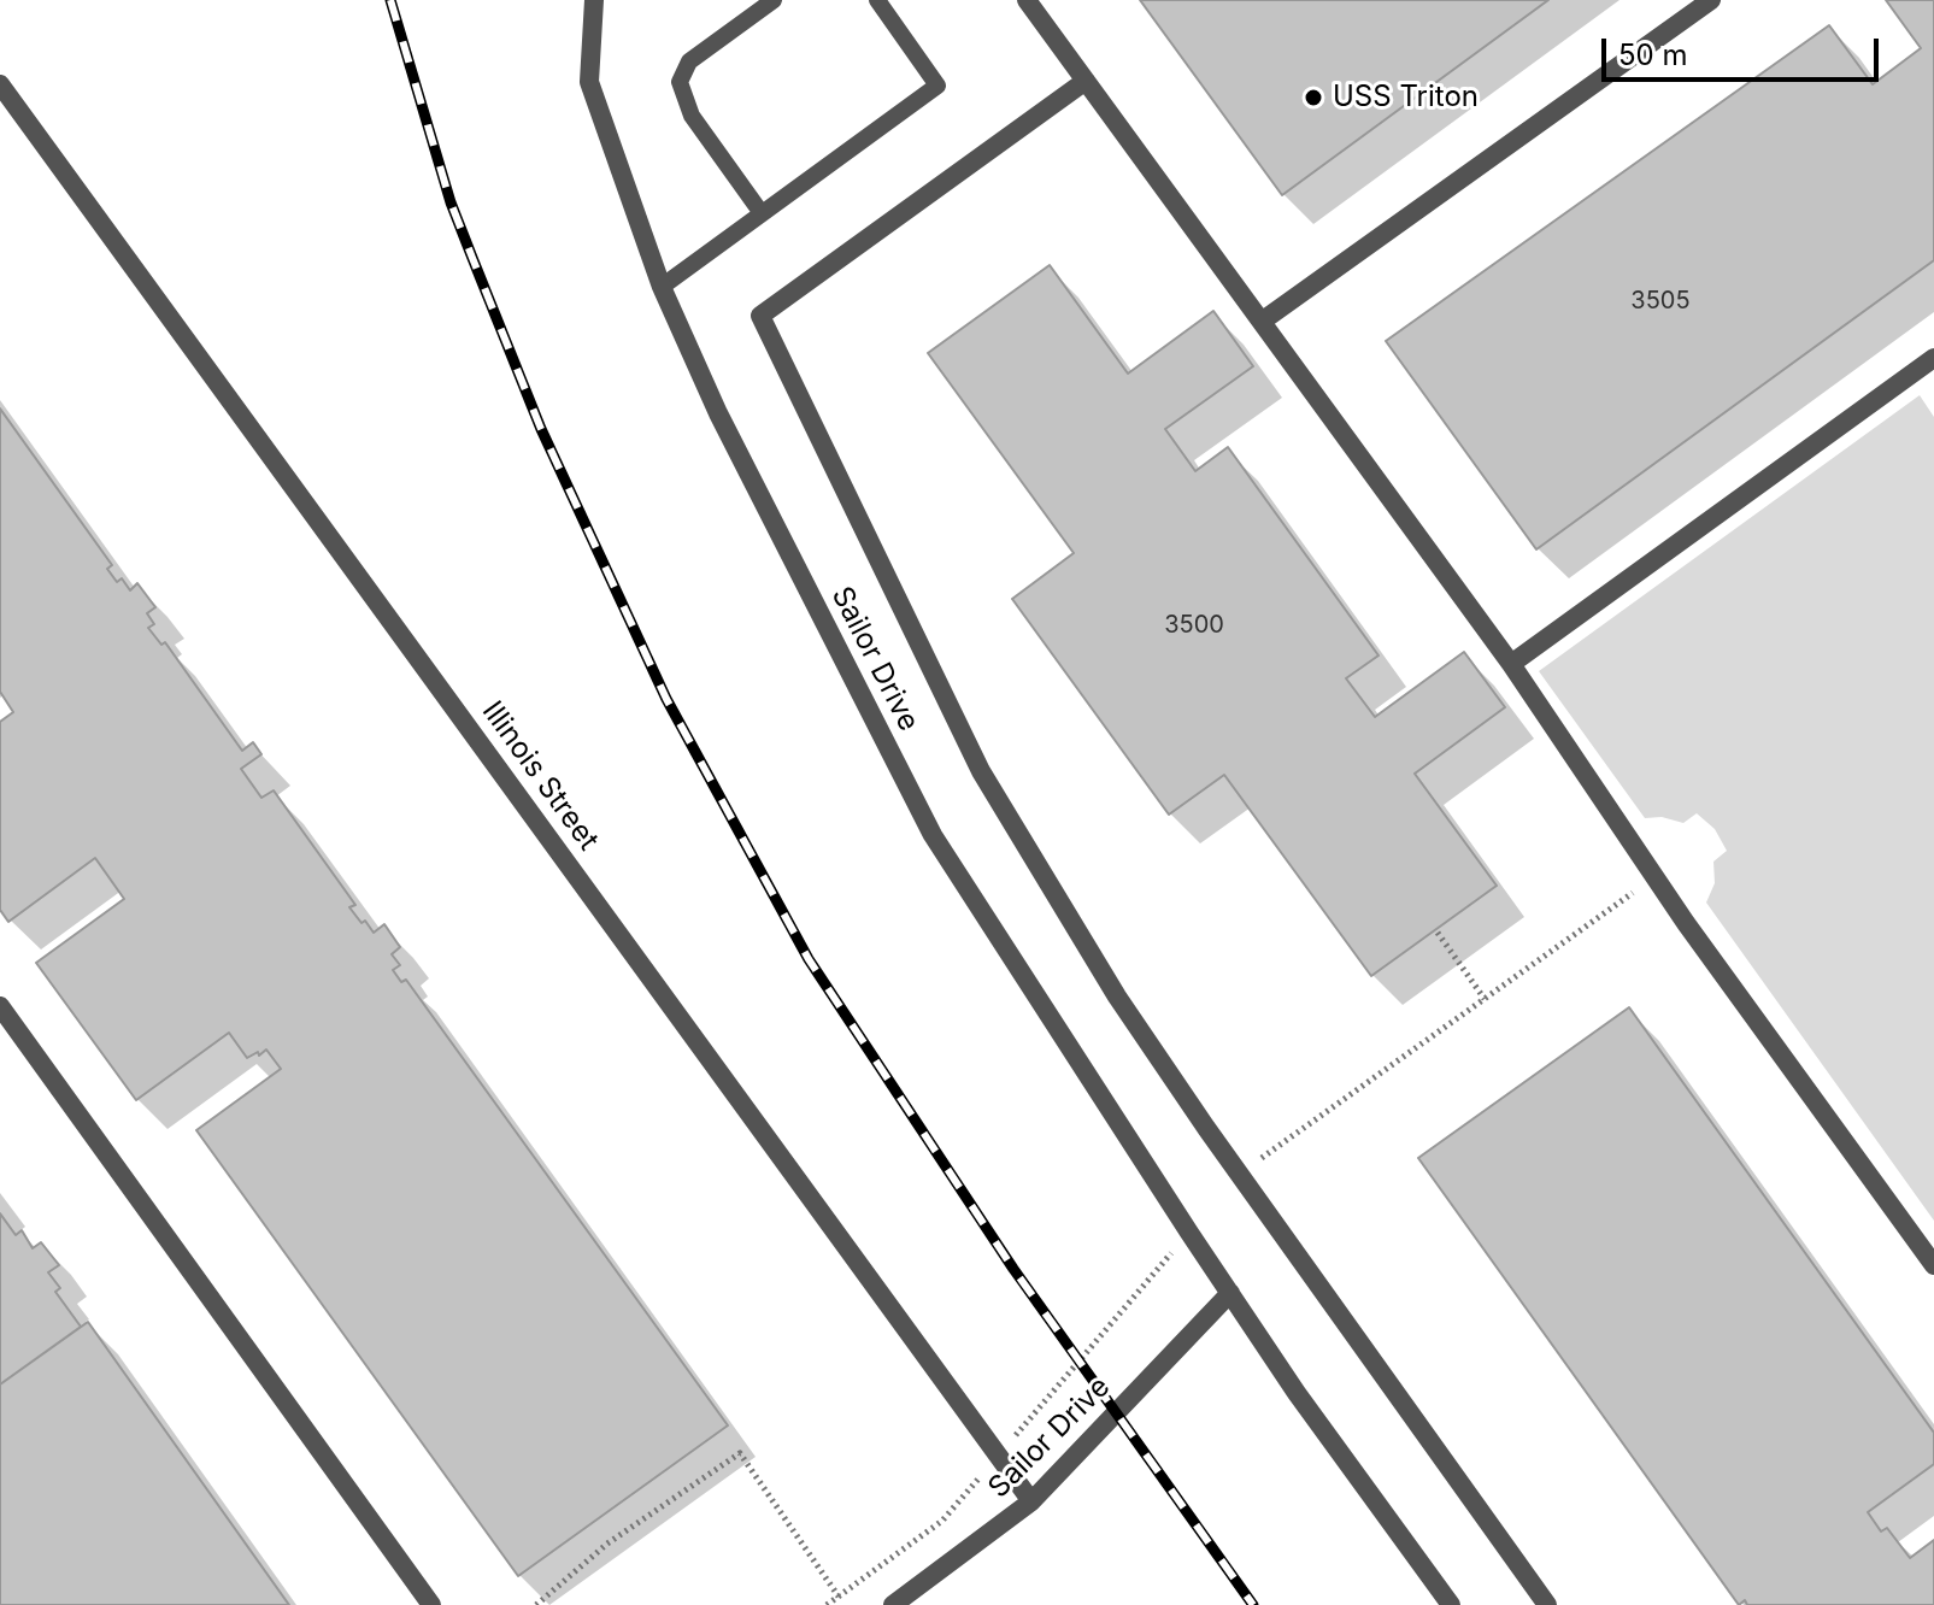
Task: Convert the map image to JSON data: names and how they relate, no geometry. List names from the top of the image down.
{
  "streets": {
    "street": ["Sailor Drive", "Illinois Street"]
  },
  "crossings": [
    ["Sailor Drive", "Illinois Street"]
  ],
  "places": ["USS Triton"],
  "house_numbers": ["3505", "3500"],
  "scale_bar": "50 m"
}
